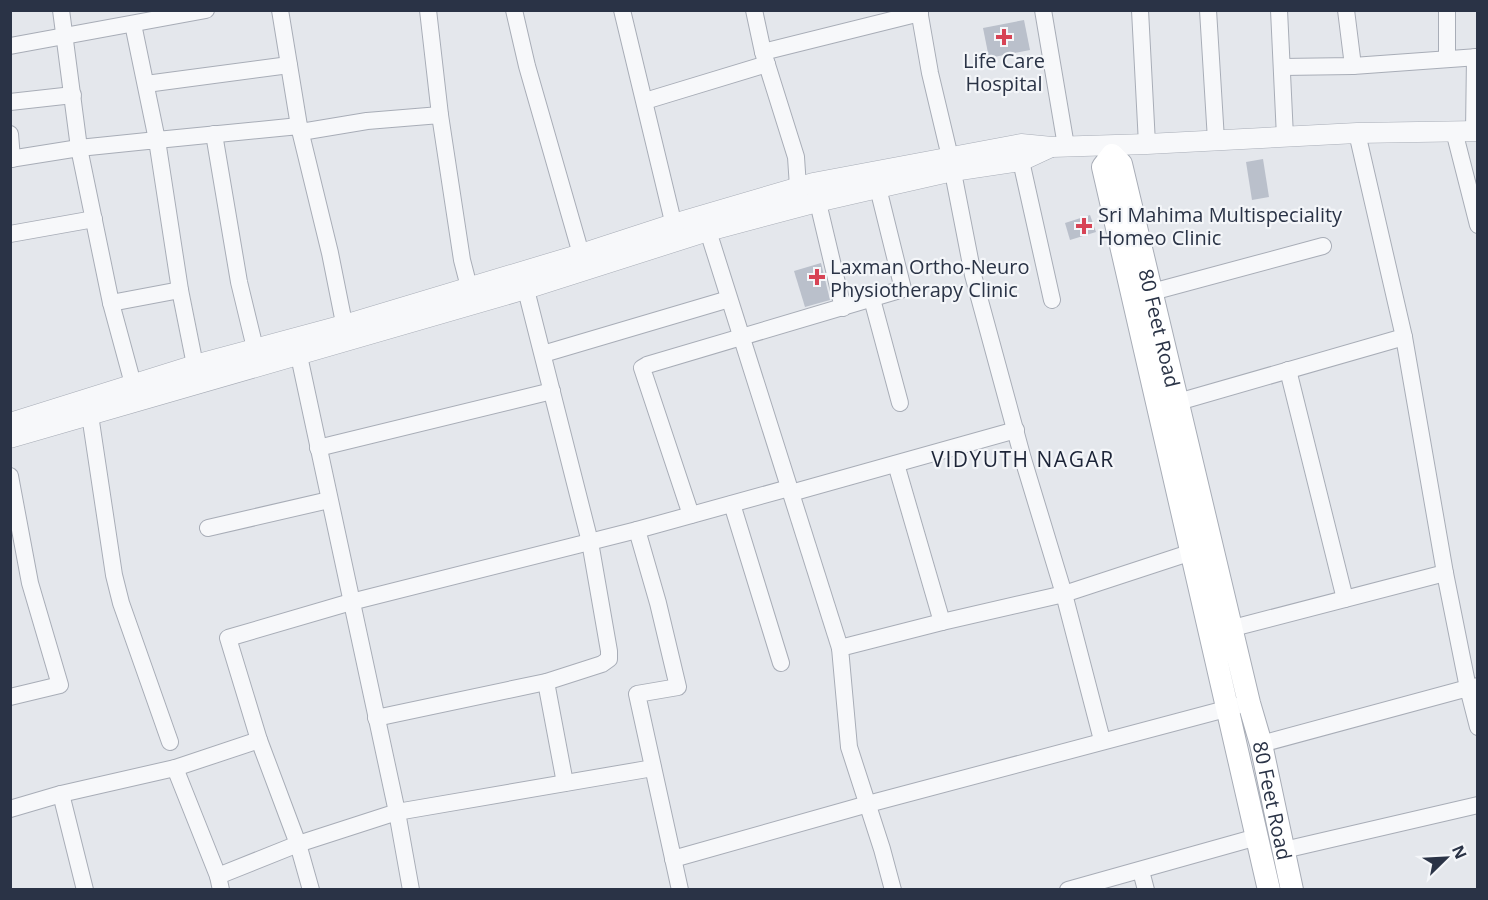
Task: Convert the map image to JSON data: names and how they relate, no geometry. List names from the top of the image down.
{
  "streets": {
    "main road": ["80 Feet Road"]
  },
  "districts": ["VIDYUTH NAGAR"],
  "places": {
    "health": ["Life Care Hospital", "Sri Mahima Multispeciality Homeo Clinic", "Laxman Ortho-Neuro Physiotherapy Clinic"]
  },
  "north": "top right"
}
